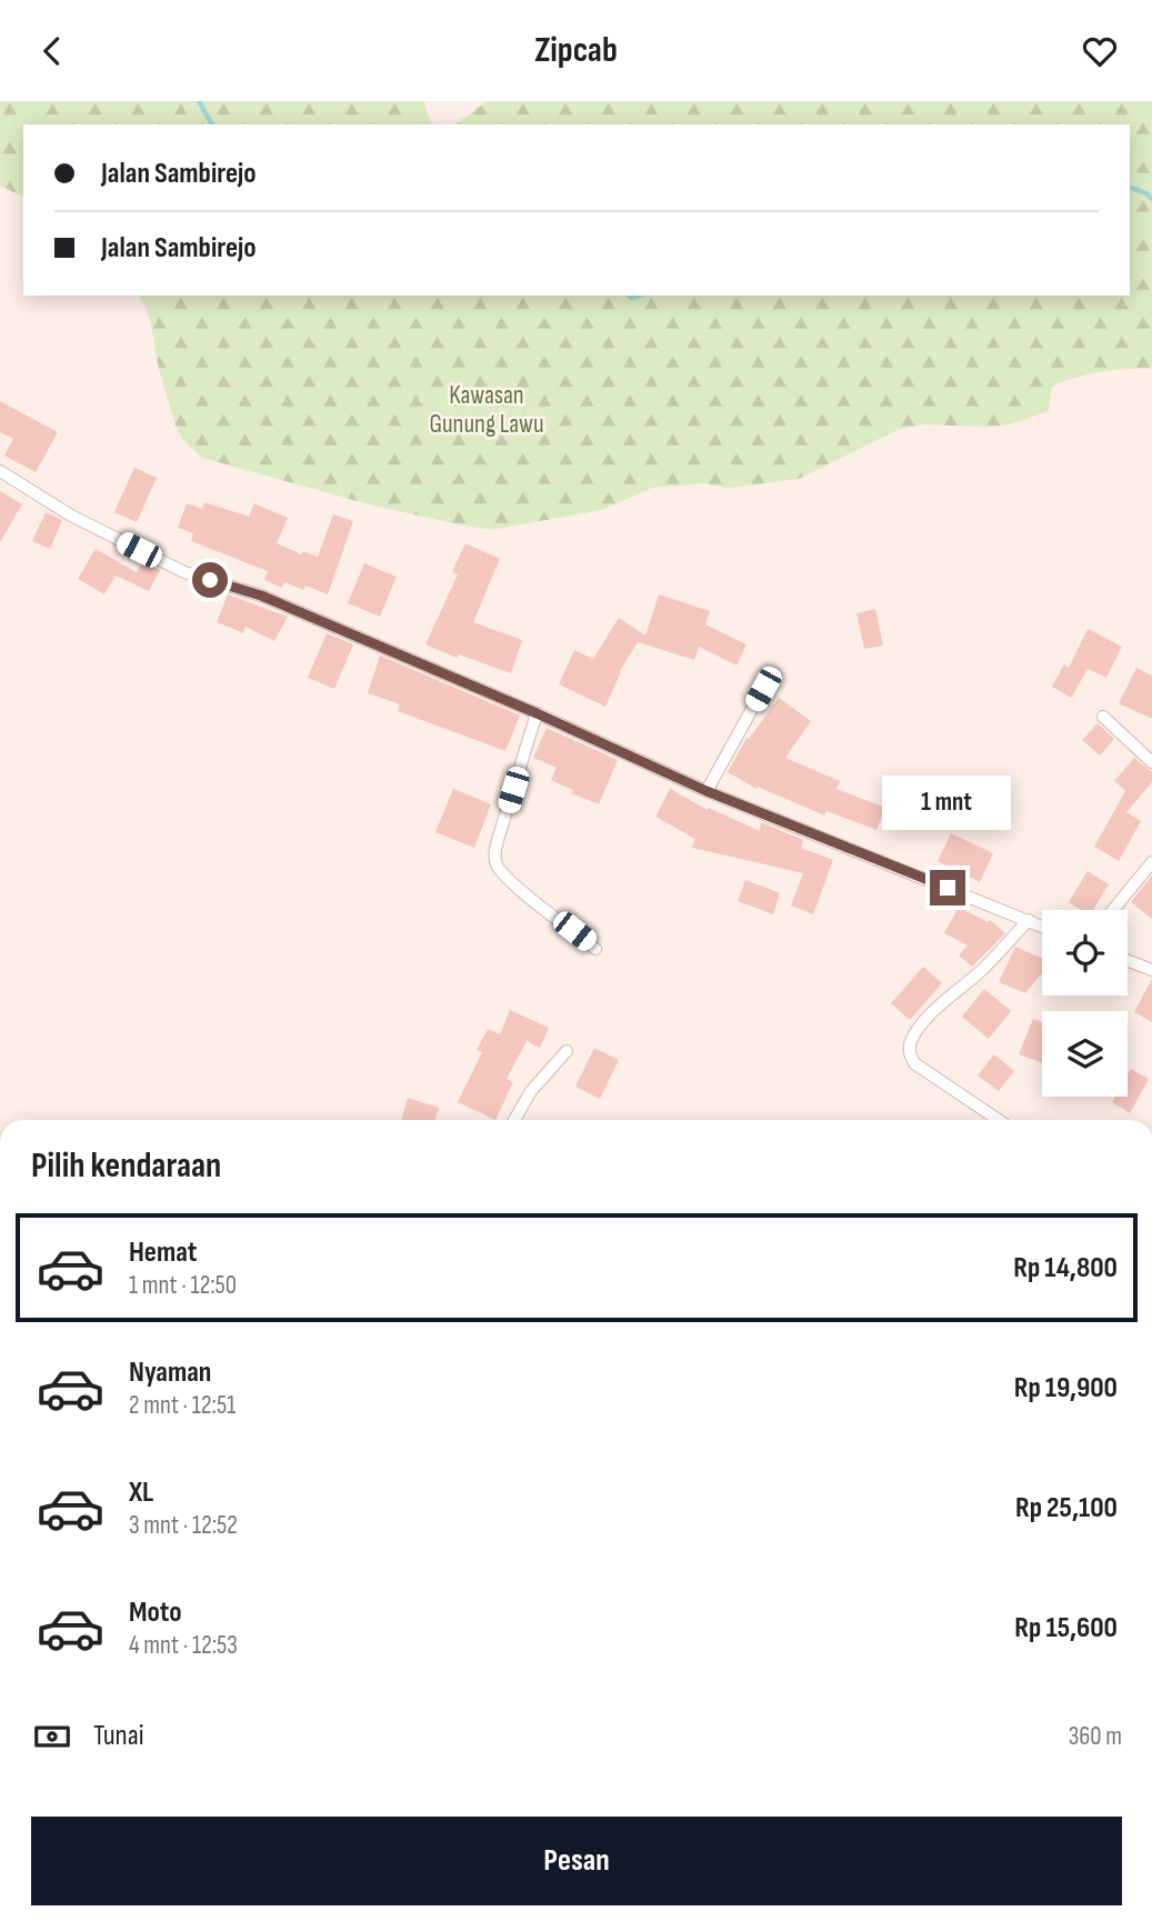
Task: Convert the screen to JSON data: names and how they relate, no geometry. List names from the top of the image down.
{
  "parks": ["Kawasan Gunung Lawu"],
  "page": {
    "header": "Zipcab",
    "banner": ["Jalan Sambirejo", "Jalan Sambirejo"],
    "bubble": "1 mnt",
    "heading": "Pilih kendaraan",
    "list": [
      {
        "name": "Hemat",
        "note": "1 mnt · 12:50",
        "value": "Rp 14,800"
      },
      {
        "name": "Nyaman",
        "note": "2 mnt · 12:51",
        "value": "Rp 19,900"
      },
      {
        "name": "XL",
        "note": "3 mnt · 12:52",
        "value": "Rp 25,100"
      },
      {
        "name": "Moto",
        "note": "4 mnt · 12:53",
        "value": "Rp 15,600"
      }
    ],
    "pay": ["Tunai", "360 m"],
    "buttons": "Pesan"
  }
}
